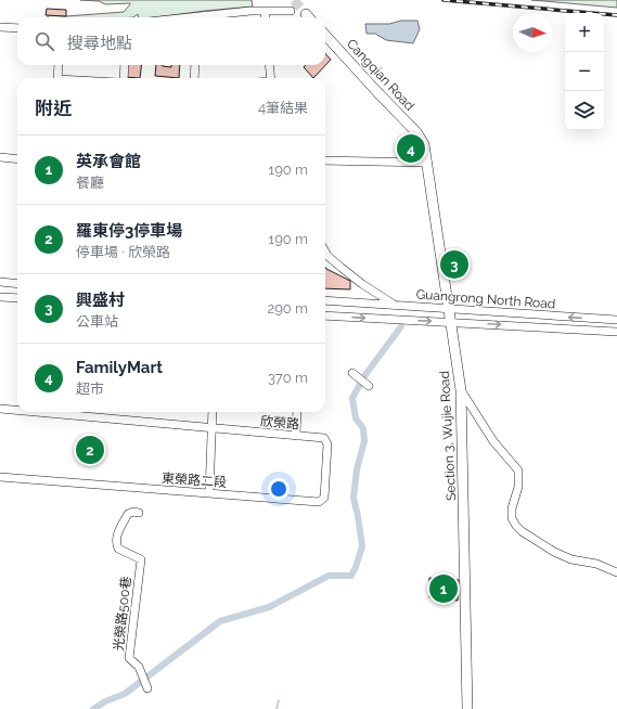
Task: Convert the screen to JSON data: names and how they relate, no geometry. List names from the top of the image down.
{
  "streets": {
    "main road": ["Cangqian Road", "Section 3, Wujie Road"],
    "street": [
      "Guangrong North Road",
      "欣榮路",
      "東榮路二段",
      "光榮路500巷"
    ]
  },
  "crossings": [
    ["Cangqian Road", "Section 3, Wujie Road"],
    ["Guangrong North Road", "Section 3, Wujie Road"],
    ["欣榮路", "東榮路二段"]
  ],
  "north": "right",
  "page": {
    "map_buttons": ["+", "−"],
    "search": "搜尋地點",
    "heading": ["附近", "4筆結果"],
    "pins": [
      "4",
      "3",
      "2",
      "1"
    ],
    "list": [
      {
        "mark": "1",
        "name": "英承會館",
        "note": "餐廳",
        "value": "190 m"
      },
      {
        "mark": "2",
        "name": "羅東停3停車場",
        "note": "停車場 · 欣榮路",
        "value": "190 m"
      },
      {
        "mark": "3",
        "name": "興盛村",
        "note": "公車站",
        "value": "290 m"
      },
      {
        "mark": "4",
        "name": "FamilyMart",
        "note": "超市",
        "value": "370 m"
      }
    ]
  }
}
